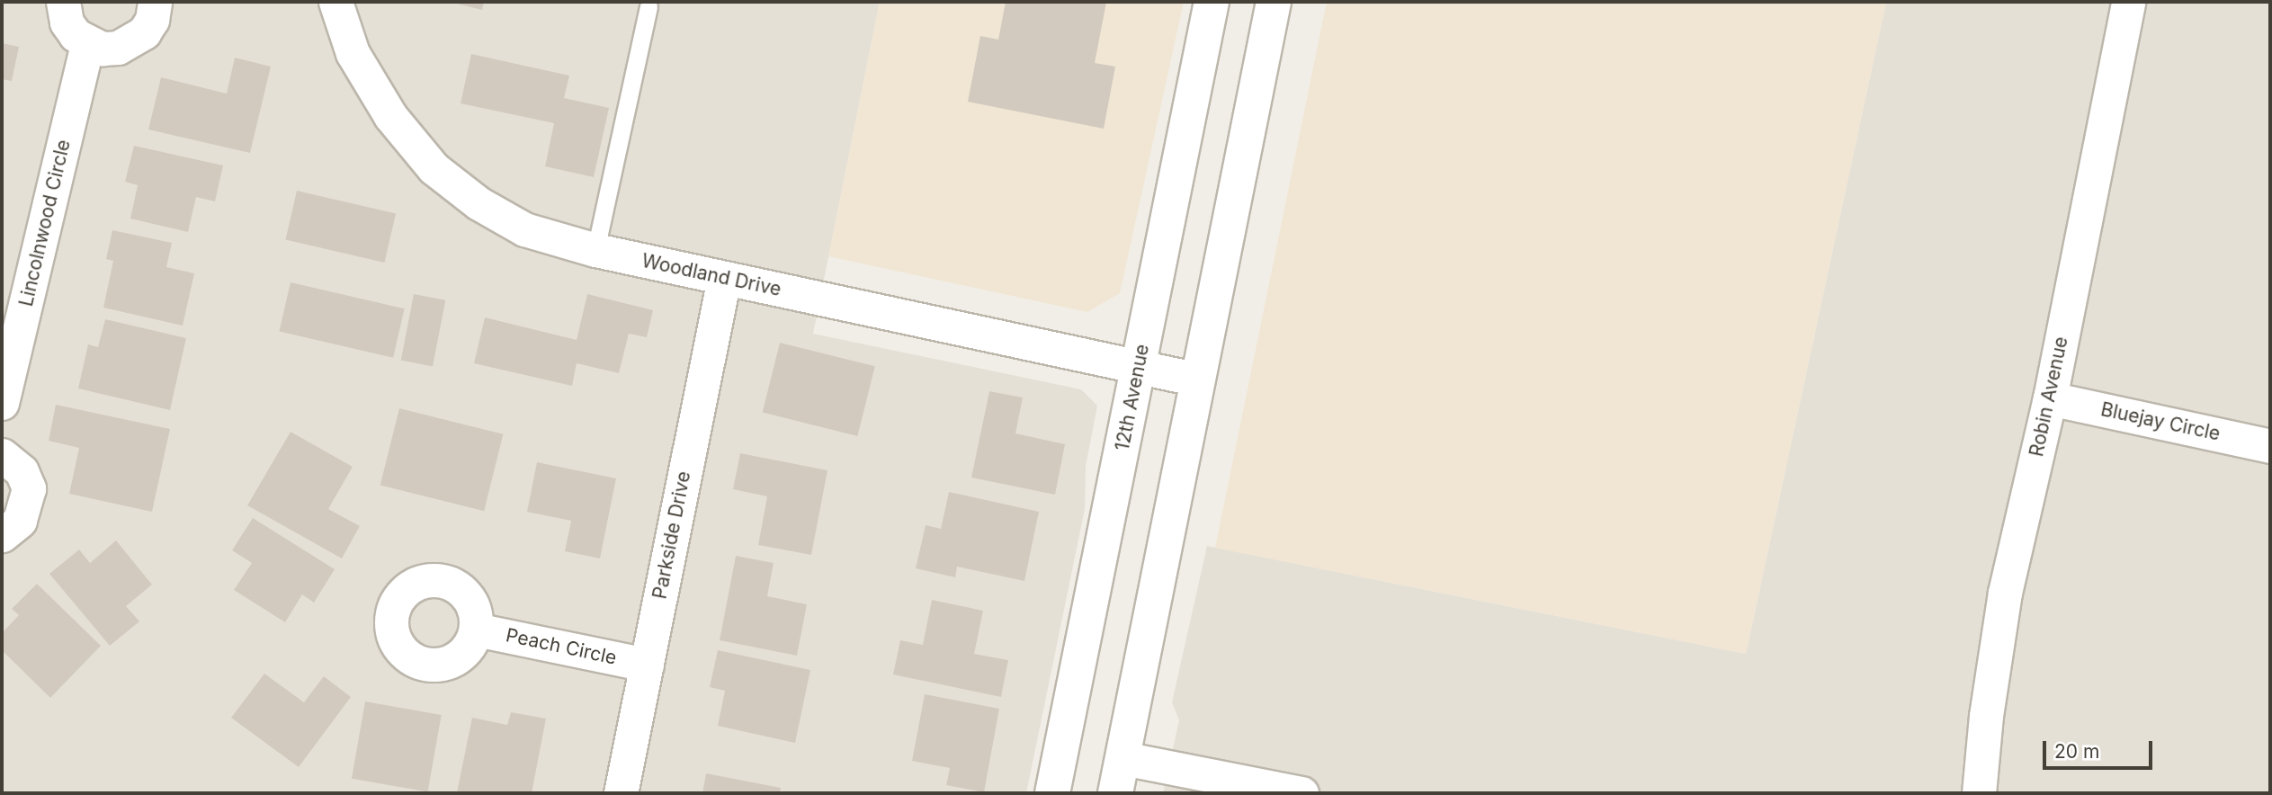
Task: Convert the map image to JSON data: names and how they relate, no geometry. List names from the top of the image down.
{
  "streets": {
    "street": [
      "Lincolnwood Circle",
      "Woodland Drive",
      "Robin Avenue",
      "12th Avenue",
      "Bluejay Circle",
      "Parkside Drive",
      "Peach Circle"
    ]
  },
  "crossings": [
    ["Woodland Drive", "12th Avenue"],
    ["Woodland Drive", "Parkside Drive"],
    ["Robin Avenue", "Bluejay Circle"],
    ["Parkside Drive", "Peach Circle"]
  ],
  "scale_bar": "20 m"
}
